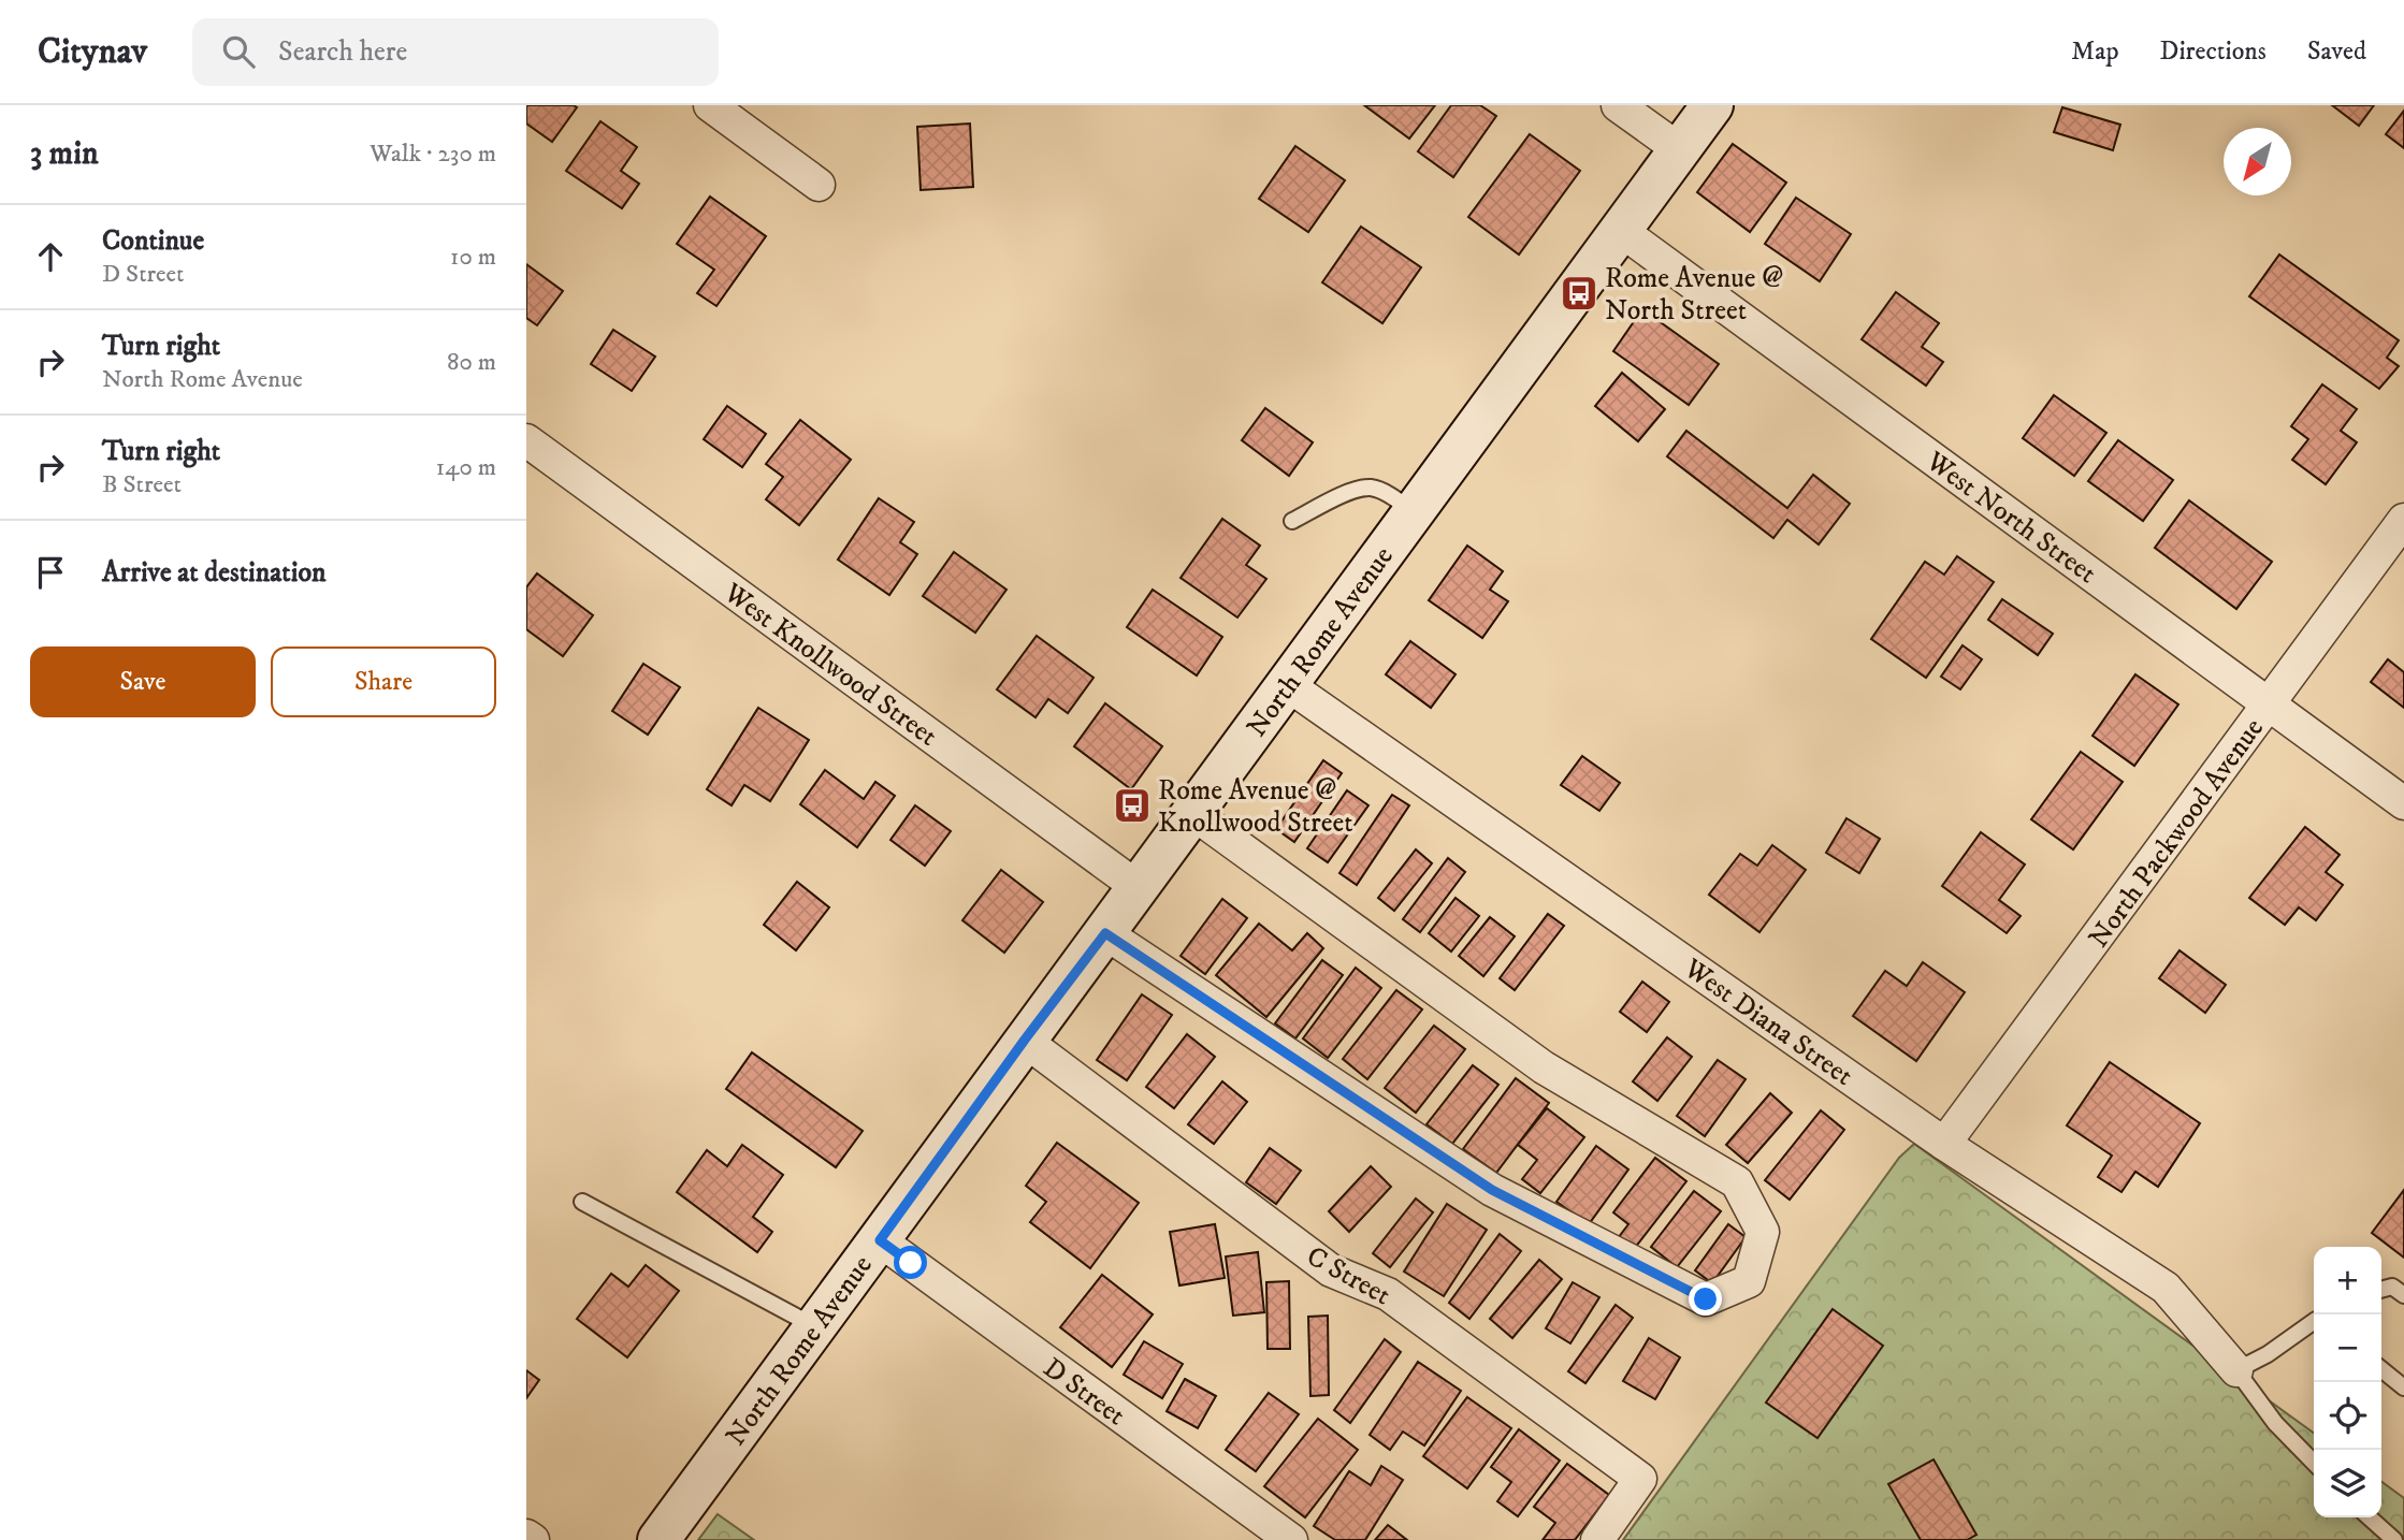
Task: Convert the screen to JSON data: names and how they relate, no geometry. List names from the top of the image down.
{
  "streets": {
    "street": [
      "West North Street",
      "North Rome Avenue",
      "West Knollwood Street",
      "North Packwood Avenue",
      "West Diana Street",
      "C Street",
      "D Street"
    ]
  },
  "crossings": [
    ["West North Street", "North Rome Avenue"],
    ["West North Street", "North Packwood Avenue"],
    ["North Rome Avenue", "West Knollwood Street"],
    ["North Rome Avenue", "West Diana Street"],
    ["North Rome Avenue", "C Street"],
    ["North Rome Avenue", "D Street"],
    ["North Packwood Avenue", "West Diana Street"]
  ],
  "places": {
    "bus stop": ["Rome Avenue @ North Street", "Rome Avenue @ Knollwood Street"]
  },
  "north": "bottom left",
  "page": {
    "header": "Citynav",
    "search": "Search here",
    "nav": ["Map", "Directions", "Saved"],
    "heading": ["3 min", "Walk · 230 m"],
    "list": [
      ["Continue", "D Street", "10 m"],
      ["Turn right", "North Rome Avenue", "80 m"],
      ["Turn right", "B Street", "140 m"],
      "Arrive at destination"
    ],
    "buttons": ["Save", "Share"],
    "map_buttons": ["+", "−"]
  }
}
